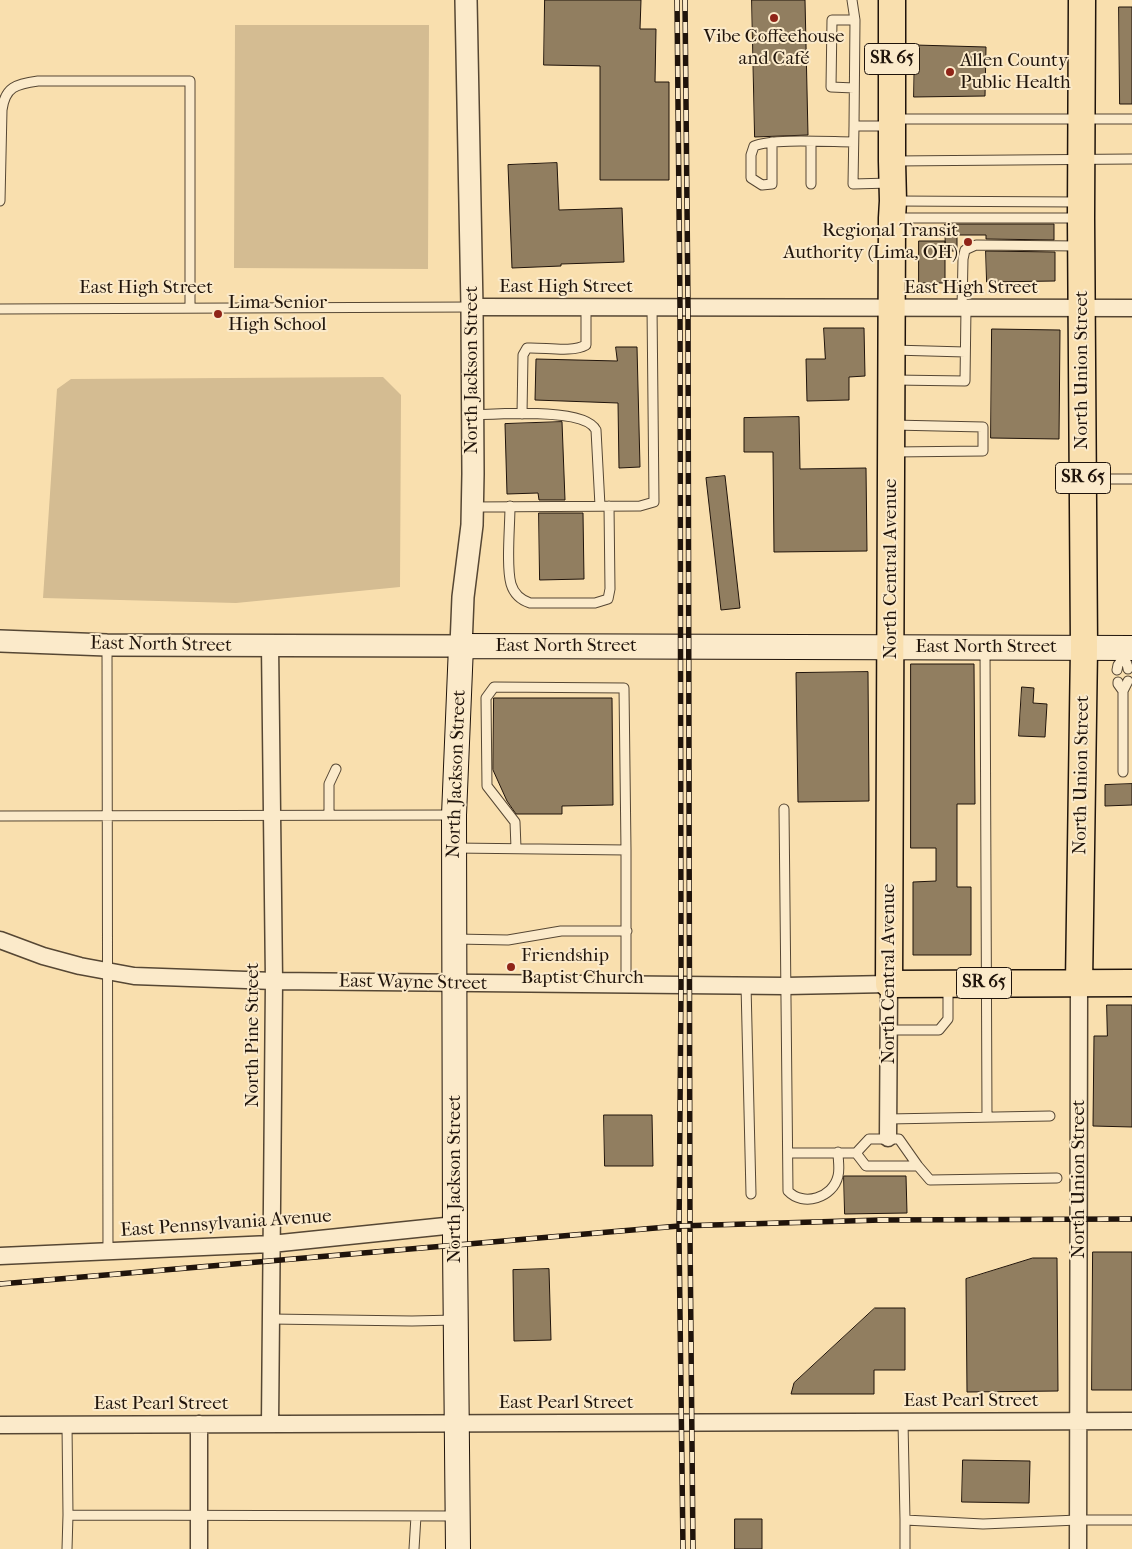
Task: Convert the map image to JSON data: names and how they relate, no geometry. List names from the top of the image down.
{
  "streets": {
    "main road": [
      "SR 65",
      "North Jackson Street",
      "North Union Street",
      "North Central Avenue",
      "East North Street",
      "East Wayne Street"
    ],
    "street": [
      "East High Street",
      "North Pine Street",
      "East Pennsylvania Avenue",
      "East Pearl Street"
    ]
  },
  "crossings": [
    ["East High Street", "North Jackson Street"],
    ["East High Street", "North Union Street"],
    ["East High Street", "North Central Avenue"],
    ["North Jackson Street", "East North Street"],
    ["North Jackson Street", "East Wayne Street"],
    ["North Jackson Street", "East Pennsylvania Avenue"],
    ["North Jackson Street", "East Pearl Street"],
    ["North Union Street", "East North Street"],
    ["North Union Street", "East Wayne Street"],
    ["North Union Street", "East Pearl Street"],
    ["North Central Avenue", "East North Street"],
    ["North Central Avenue", "East Wayne Street"],
    ["East North Street", "North Pine Street"],
    ["East Wayne Street", "North Pine Street"],
    ["North Pine Street", "East Pennsylvania Avenue"],
    ["North Pine Street", "East Pearl Street"]
  ],
  "places": [
    "Vibe Coffeehouse and Café",
    "Allen County Public Health",
    "Regional Transit Authority (Lima, OH)",
    "Lima Senior High School",
    "Friendship Baptist Church"
  ]
}
